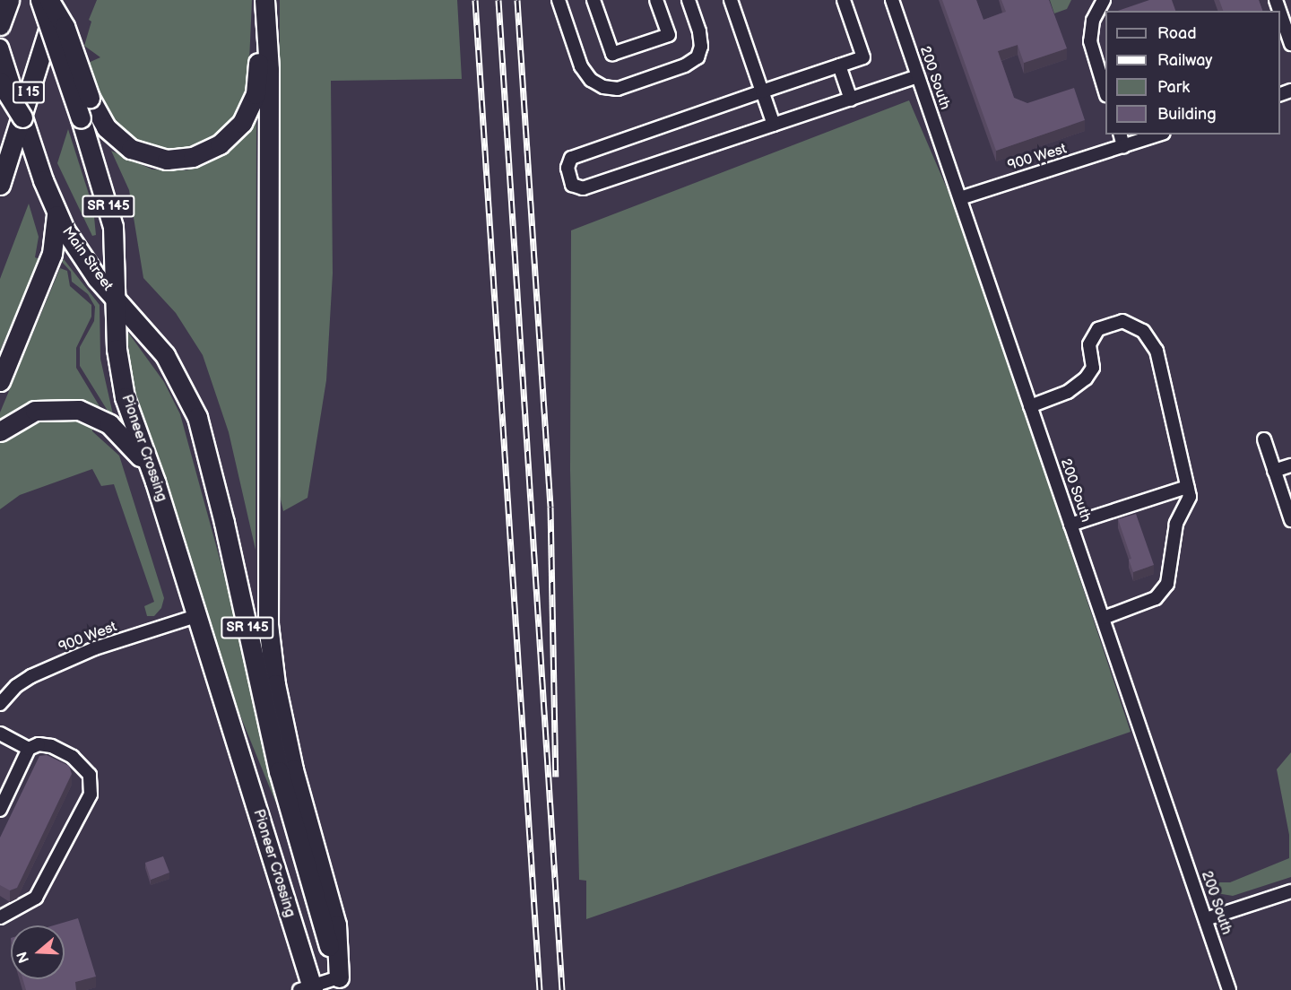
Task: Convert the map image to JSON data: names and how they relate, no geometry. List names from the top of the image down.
{
  "streets": {
    "highway": [
      "I 15",
      "SR 145",
      "Main Street",
      "Pioneer Crossing"
    ],
    "street": ["200 South", "900 West"]
  },
  "crossings": [
    ["200 South", "900 West"],
    ["900 West", "Pioneer Crossing"],
    ["Main Street", "Pioneer Crossing"]
  ],
  "legend": [
    "Road",
    "Railway",
    "Park",
    "Building"
  ],
  "north": "left"
}
